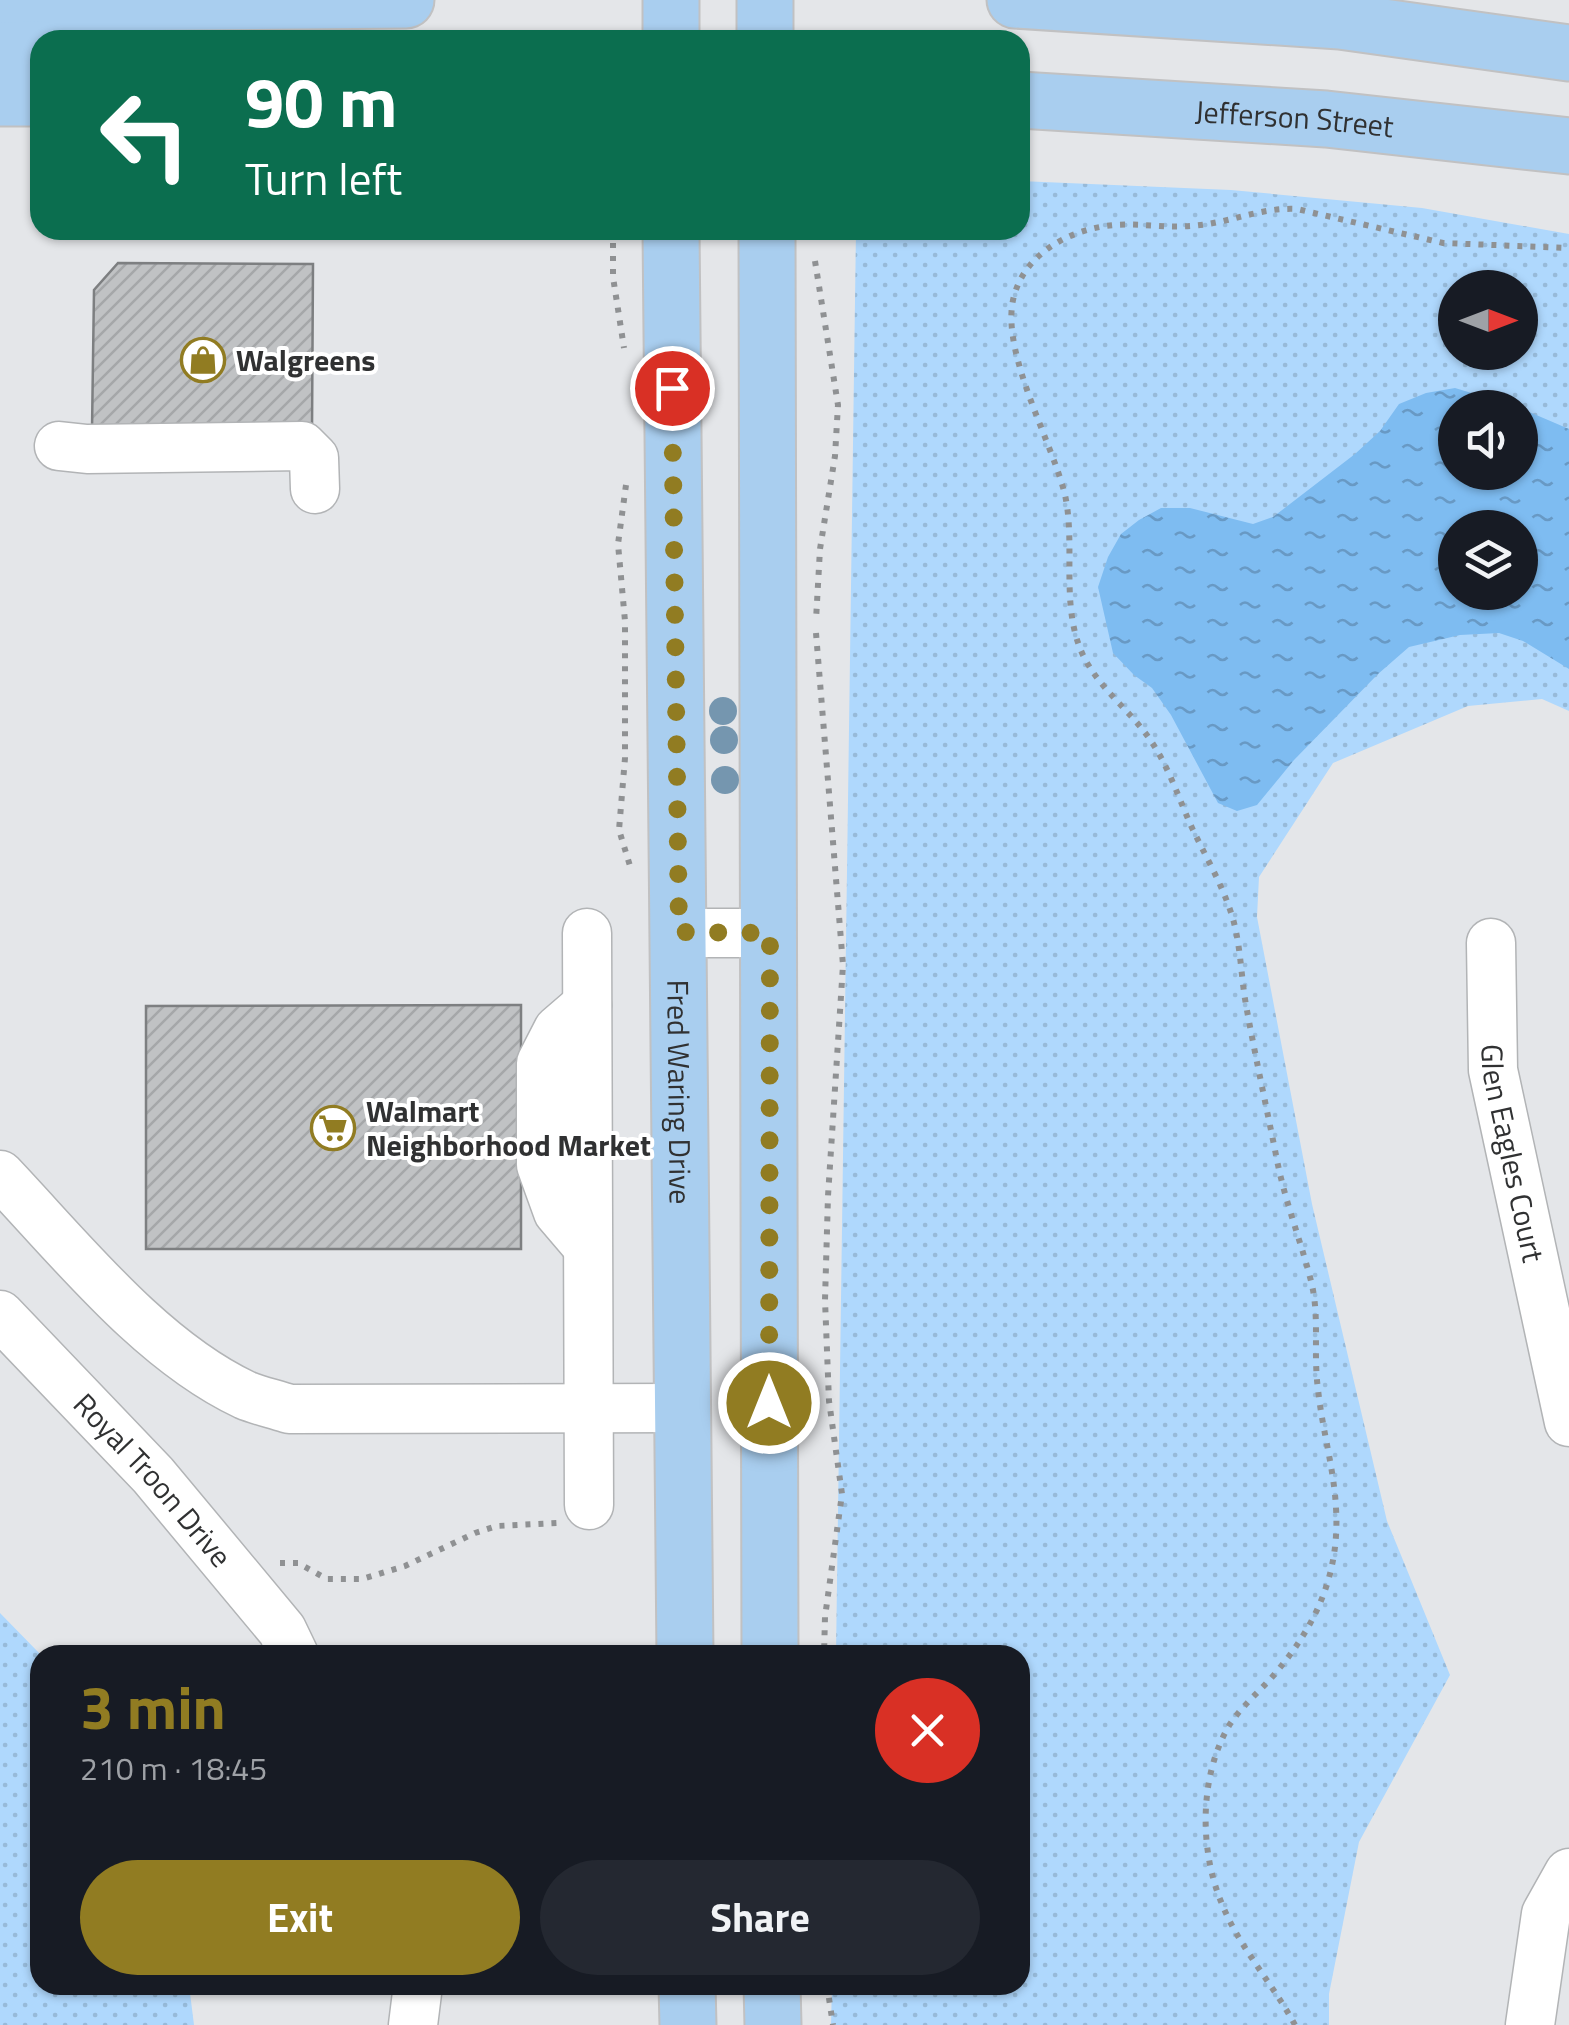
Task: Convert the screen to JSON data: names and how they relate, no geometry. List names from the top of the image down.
{
  "streets": {
    "main road": ["Jefferson Street", "Fred Waring Drive"],
    "street": ["Glen Eagles Court", "Royal Troon Drive"]
  },
  "places": {
    "shop": ["Walgreens"],
    "supermarket": ["Walmart Neighborhood Market"]
  },
  "north": "right",
  "page": {
    "turn": ["90 m", "Turn left"],
    "heading": ["3 min", "210 m · 18:45"],
    "buttons": ["Exit", "Share"]
  }
}
